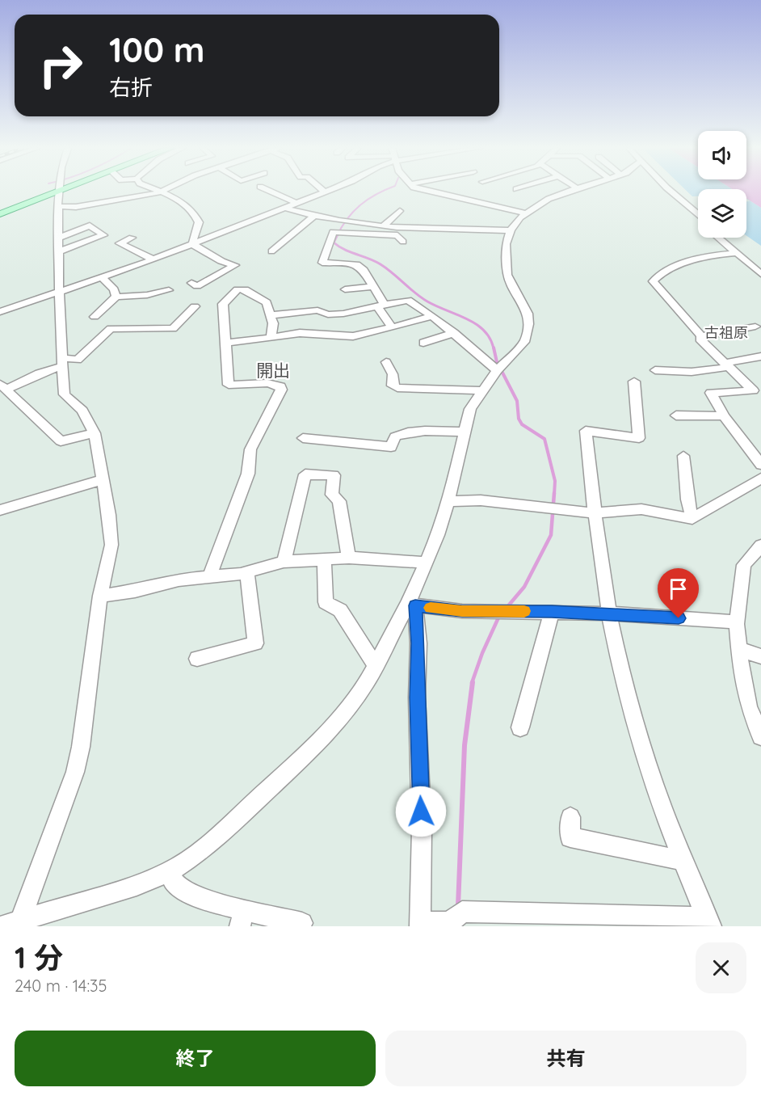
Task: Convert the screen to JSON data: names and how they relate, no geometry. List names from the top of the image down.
{
  "districts": ["古祖原", "開出"],
  "page": {
    "turn": ["100 m", "右折"],
    "heading": ["1 分", "240 m · 14:35"],
    "buttons": ["終了", "共有"]
  }
}
